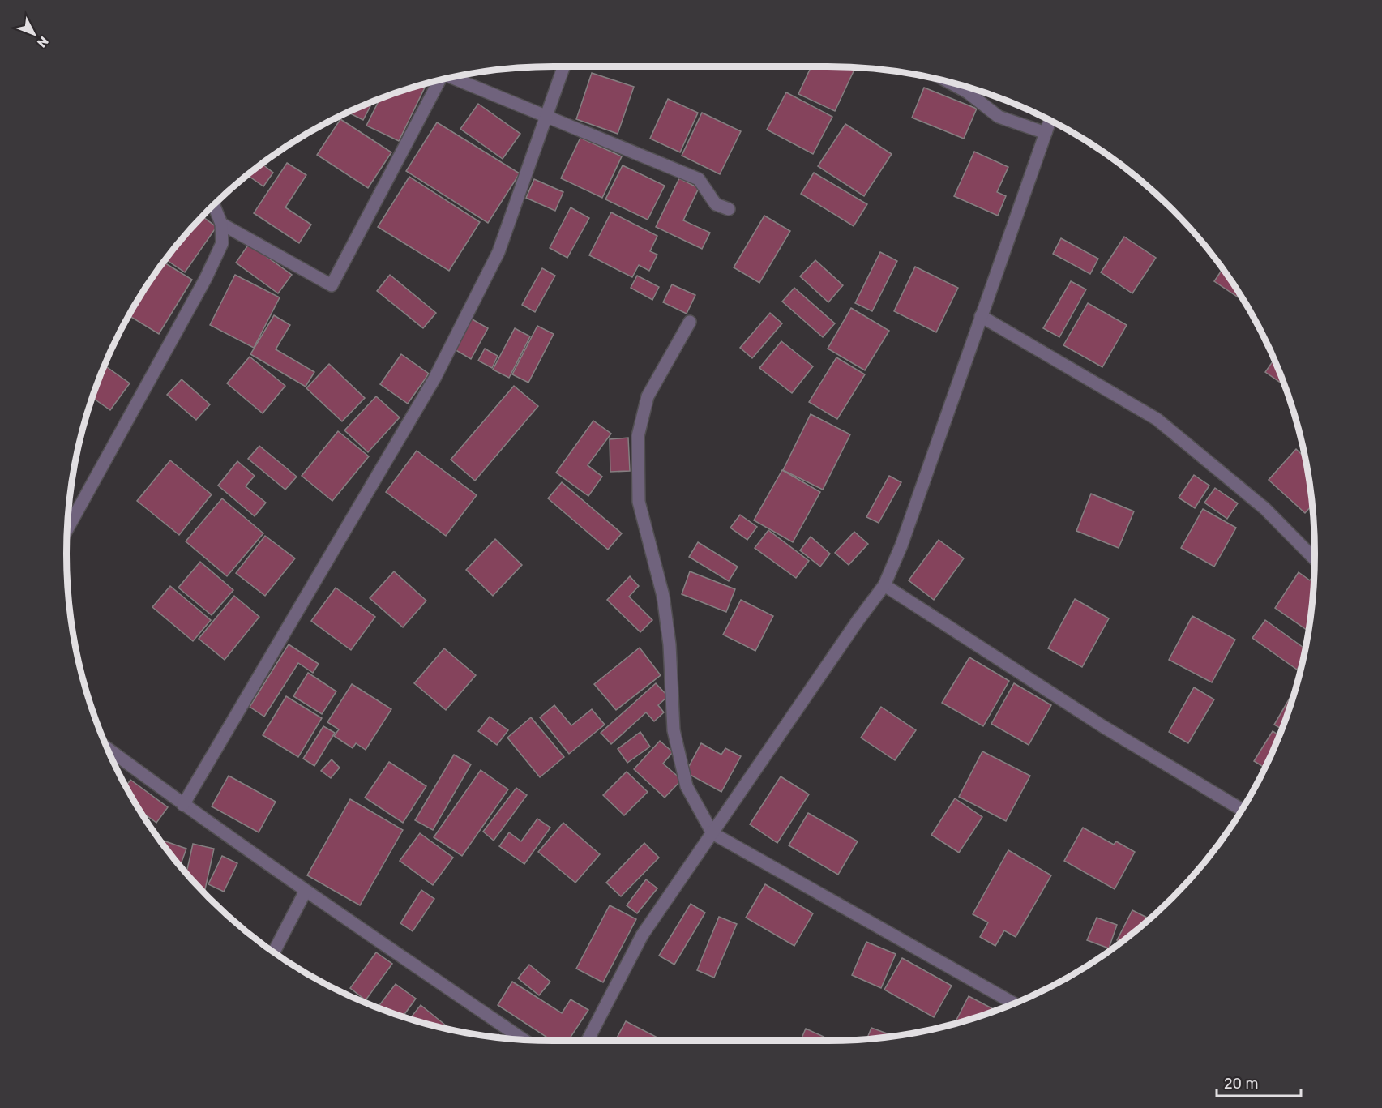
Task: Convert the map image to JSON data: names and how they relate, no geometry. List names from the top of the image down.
{
  "scale_bar": "20 m",
  "north": "bottom right"
}
